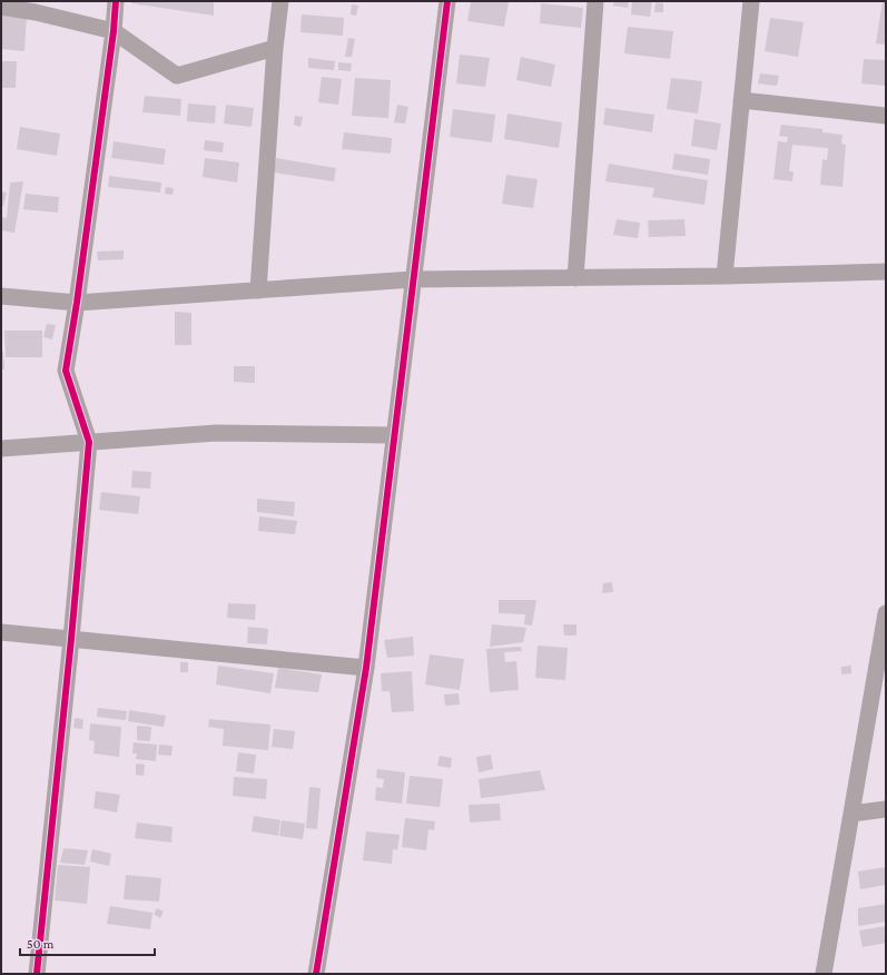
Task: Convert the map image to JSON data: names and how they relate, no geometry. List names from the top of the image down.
{
  "scale_bar": "50 m"
}
